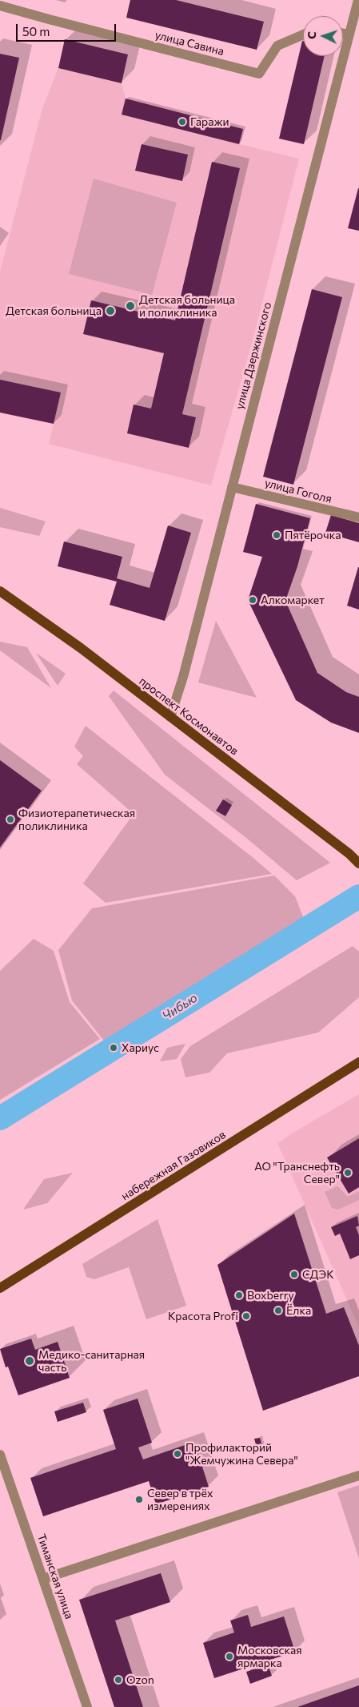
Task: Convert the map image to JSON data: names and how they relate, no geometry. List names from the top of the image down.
{
  "streets": {
    "main road": ["проспект Космонавтов", "набережная Газовиков"],
    "street": [
      "улица Савина",
      "улица Дзержинского",
      "улица Гоголя",
      "Тиманская улица"
    ]
  },
  "crossings": [
    ["улица Дзержинского", "улица Гоголя"],
    ["улица Дзержинского", "проспект Космонавтов"]
  ],
  "water": ["Чибью"],
  "places": [
    "Гаражи",
    "Детская больница и поликлиника",
    "Детская больница",
    "Пятёрочка",
    "Алкомаркет",
    "Физиотерапетическая поликлиника",
    "Хариус",
    "АО \"Транснефть Север\"",
    "СДЭК",
    "Boxberry",
    "Ёлка",
    "Красота Profi",
    "Медико-санитарная часть",
    "Профилакторий \"Жемчужина Севера\"",
    "Север в трёх измерениях",
    "Московская ярмарка",
    "Ozon"
  ],
  "scale_bar": "50 m",
  "north": "left"
}
